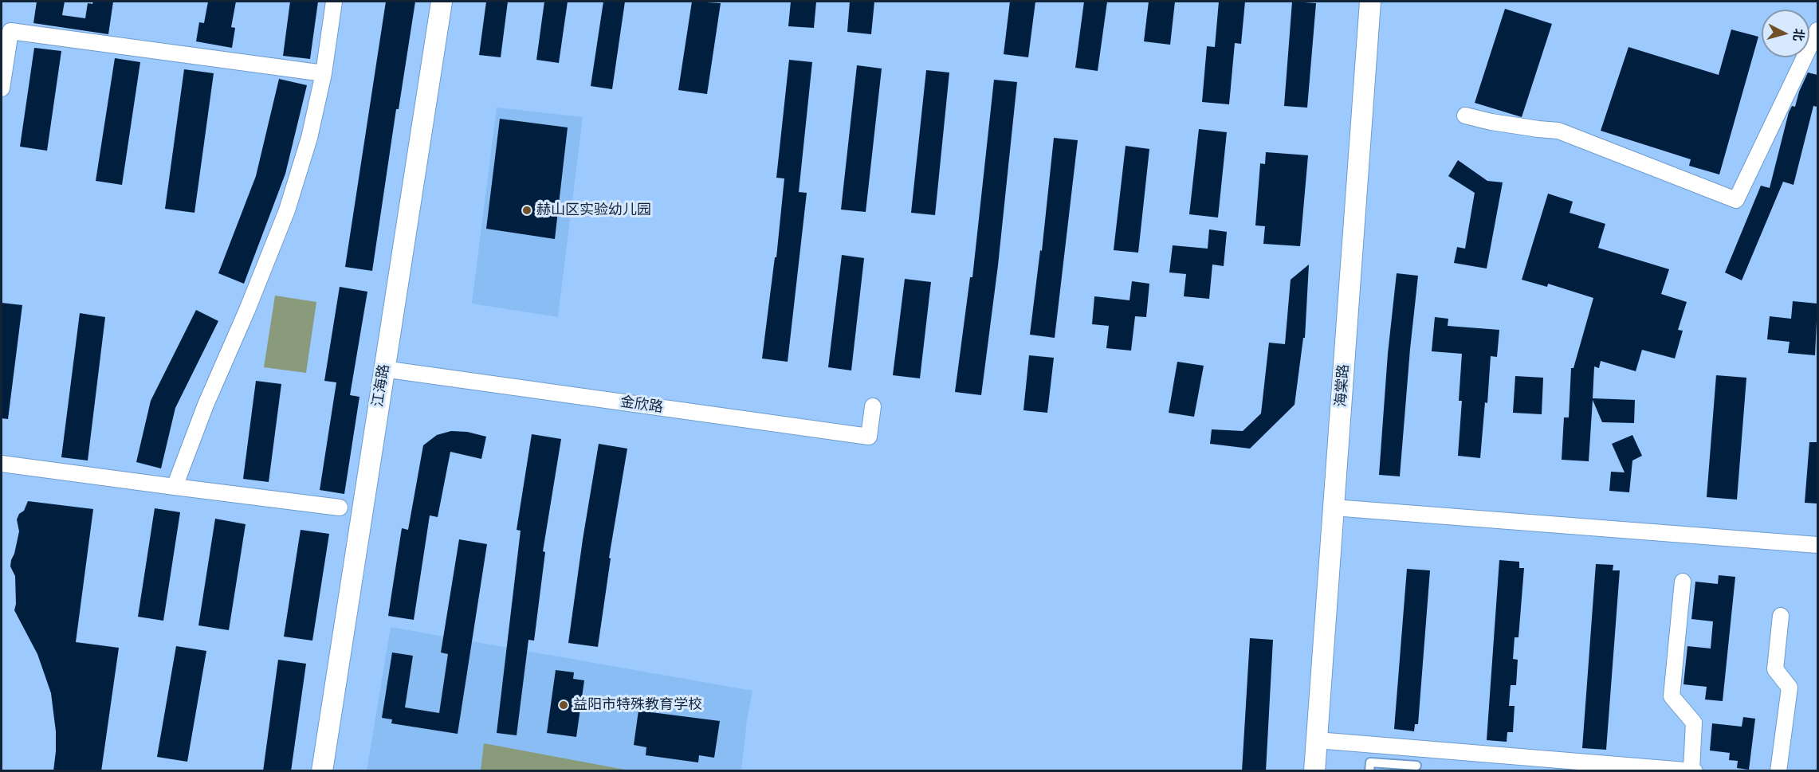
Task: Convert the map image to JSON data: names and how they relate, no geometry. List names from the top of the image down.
{
  "streets": {
    "street": ["江海路", "海棠路", "金欣路"]
  },
  "crossings": [
    ["江海路", "金欣路"]
  ],
  "places": ["赫山区实验幼儿园", "益阳市特殊教育学校"],
  "north": "right"
}
